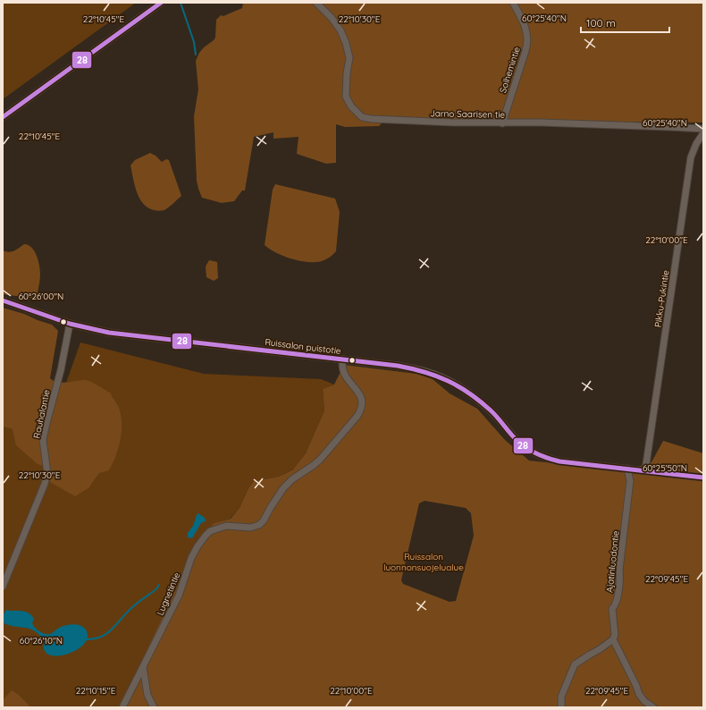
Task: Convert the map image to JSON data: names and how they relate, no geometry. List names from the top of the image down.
{
  "streets": {
    "street": [
      "Solhemintie",
      "Jarno Saarisen tie",
      "Pikku-Pukintie",
      "Ruissalon puistotie",
      "Rauhalantie",
      "Ajatinluodontie",
      "Lugnetintie"
    ]
  },
  "crossings": [
    ["Solhemintie", "Jarno Saarisen tie"],
    ["Pikku-Pukintie", "Ruissalon puistotie"],
    ["Ruissalon puistotie", "Rauhalantie"],
    ["Ruissalon puistotie", "Ajatinluodontie"],
    ["Ruissalon puistotie", "Lugnetintie"]
  ],
  "parks": ["Ruissalon luonnonsuojelualue"],
  "lines": ["transit line 28"],
  "scale_bar": "100 m",
  "coordinates": [
    "60°25'40\"N",
    "22°10'45\"E",
    "22°10'30\"E",
    "22°10'00\"E",
    "60°26'00\"N",
    "60°25'50\"N",
    "22°09'45\"E",
    "60°26'10\"N",
    "22°10'15\"E"
  ]
}
